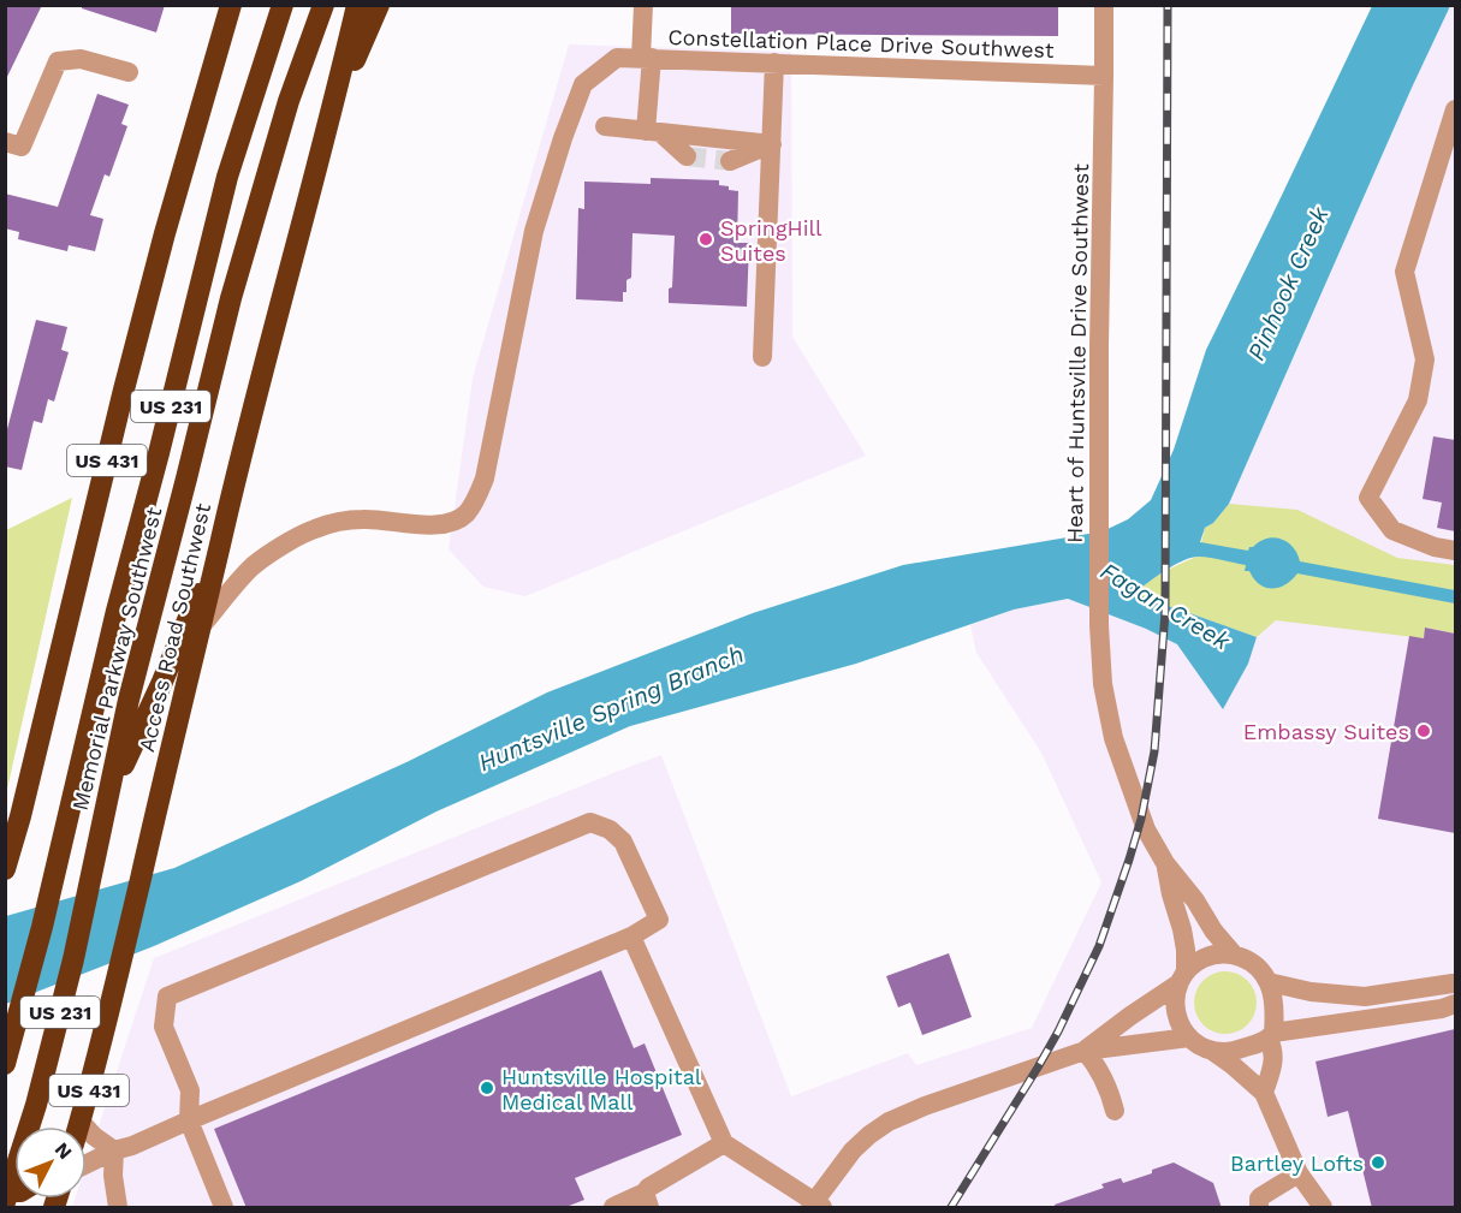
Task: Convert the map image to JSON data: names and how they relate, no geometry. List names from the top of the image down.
{
  "streets": {
    "highway": [
      "US 231",
      "US 431",
      "Access Road Southwest",
      "Memorial Parkway Southwest"
    ],
    "street": ["Constellation Place Drive Southwest", "Heart of Huntsville Drive Southwest"]
  },
  "crossings": [
    ["Constellation Place Drive Southwest", "Heart of Huntsville Drive Southwest"],
    ["Constellation Place Drive Southwest", "Access Road Southwest"],
    ["US 431", "Access Road Southwest"]
  ],
  "water": ["Pinhook Creek", "Fagan Creek", "Huntsville Spring Branch"],
  "places": [
    "SpringHill Suites",
    "Embassy Suites",
    "Huntsville Hospital Medical Mall",
    "Bartley Lofts"
  ],
  "north": "top right"
}
